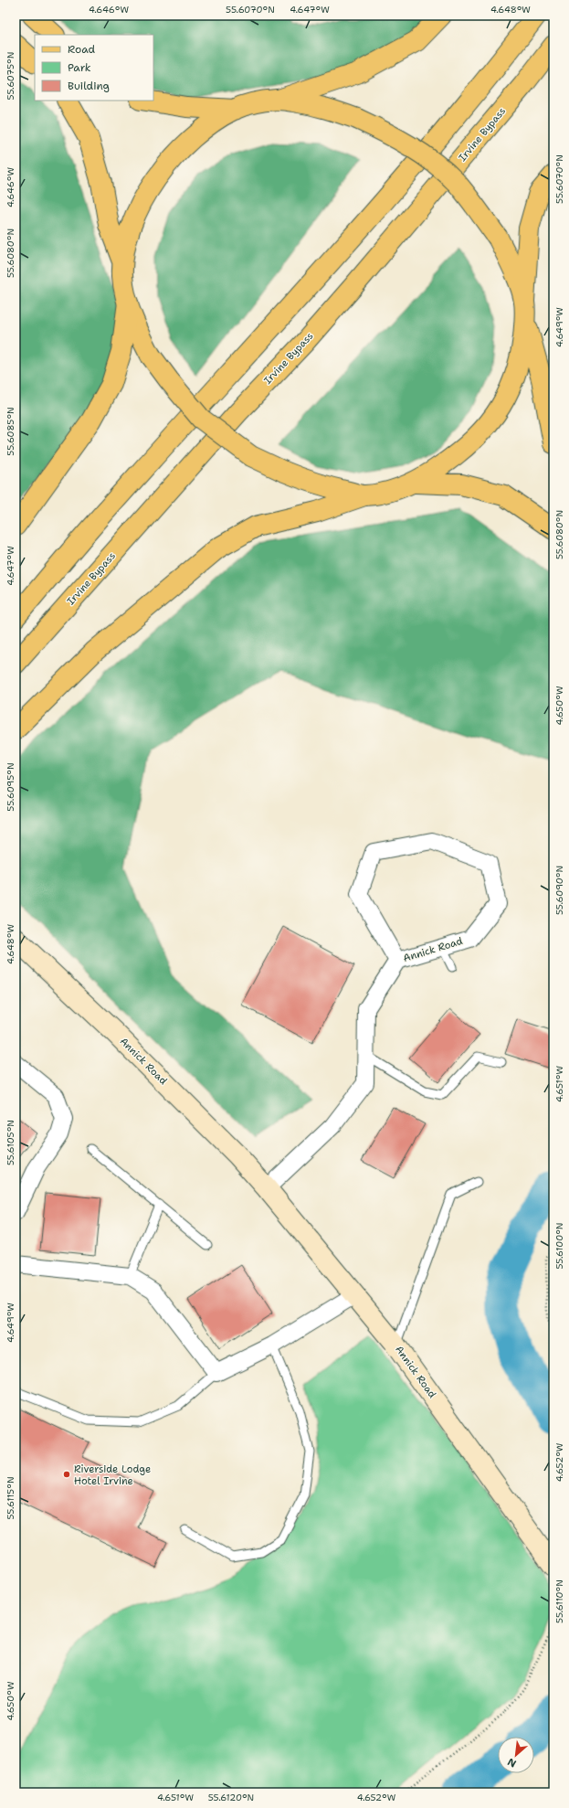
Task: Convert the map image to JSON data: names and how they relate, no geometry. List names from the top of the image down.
{
  "streets": {
    "main road": ["Irvine Bypass", "Annick Road"]
  },
  "places": ["Riverside Lodge Hotel Irvine"],
  "legend": ["Road", "Park", "Building"],
  "north": "bottom left",
  "coordinates": [
    "4.646°W",
    "55.6070°N",
    "4.647°W",
    "4.648°W",
    "55.6075°N",
    "55.6080°N",
    "4.649°W",
    "55.6085°N",
    "4.650°W",
    "55.6095°N",
    "55.6090°N",
    "4.651°W",
    "55.6105°N",
    "55.6100°N",
    "4.652°W",
    "55.6115°N",
    "55.6110°N",
    "55.6120°N"
  ]
}
